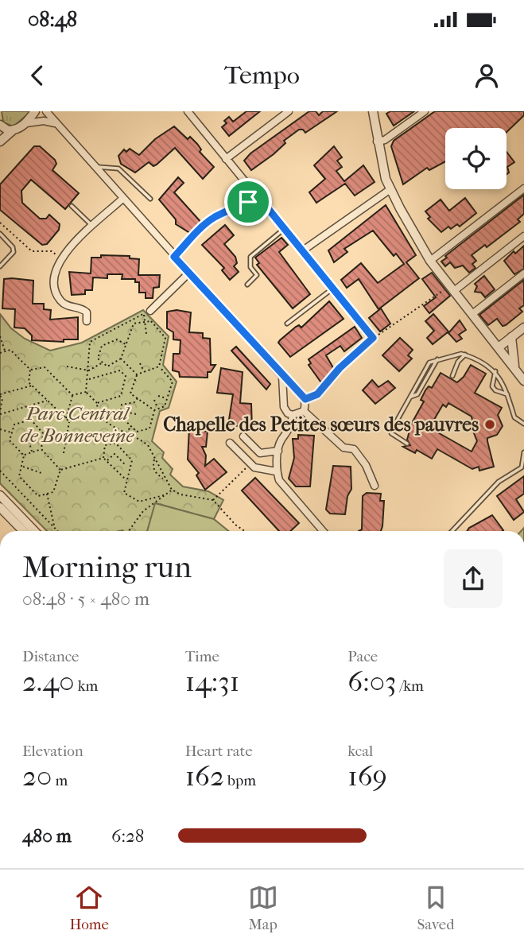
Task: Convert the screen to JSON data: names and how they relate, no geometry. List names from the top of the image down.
{
  "parks": ["Parc Central de Bonneveine"],
  "places": ["Chapelle des Petites sœurs des pauvres"],
  "page": {
    "status": "08:48",
    "header": "Tempo",
    "heading": ["Morning run", "08:48 · 5 × 480 m"],
    "stats": [
      ["Distance", "2.40 km"],
      ["Time", "14:31"],
      ["Pace", "6:03 /km"],
      ["Elevation", "20 m"],
      ["Heart rate", "162 bpm"],
      ["kcal", "169"]
    ],
    "list": [
      {
        "name": "480 m",
        "note": "6:28"
      }
    ],
    "tabs": ["Home", "Map", "Saved"]
  }
}
